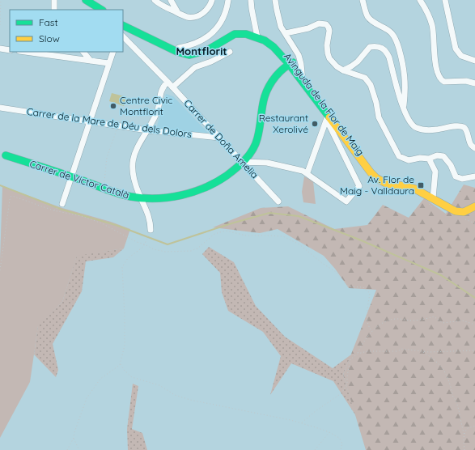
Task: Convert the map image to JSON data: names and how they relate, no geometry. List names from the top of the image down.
{
  "streets": {
    "street": [
      "Avinguda de la Flor de Maig",
      "Carrer de la Mare de Déu dels Dolors",
      "Carrer de Doña Amelia",
      "Carrer de Víctor Català"
    ]
  },
  "crossings": [
    ["Avinguda de la Flor de Maig", "Carrer de Víctor Català"],
    ["Carrer de la Mare de Déu dels Dolors", "Carrer de Doña Amelia"],
    ["Carrer de Doña Amelia", "Carrer de Víctor Català"]
  ],
  "districts": ["Montflorit"],
  "places": {
    "other": ["Centre Civic Montflorit", "Restaurant Xerolivé"],
    "transit": ["Av. Flor de Maig - Valldaura"]
  },
  "legend": ["Fast", "Slow"]
}
